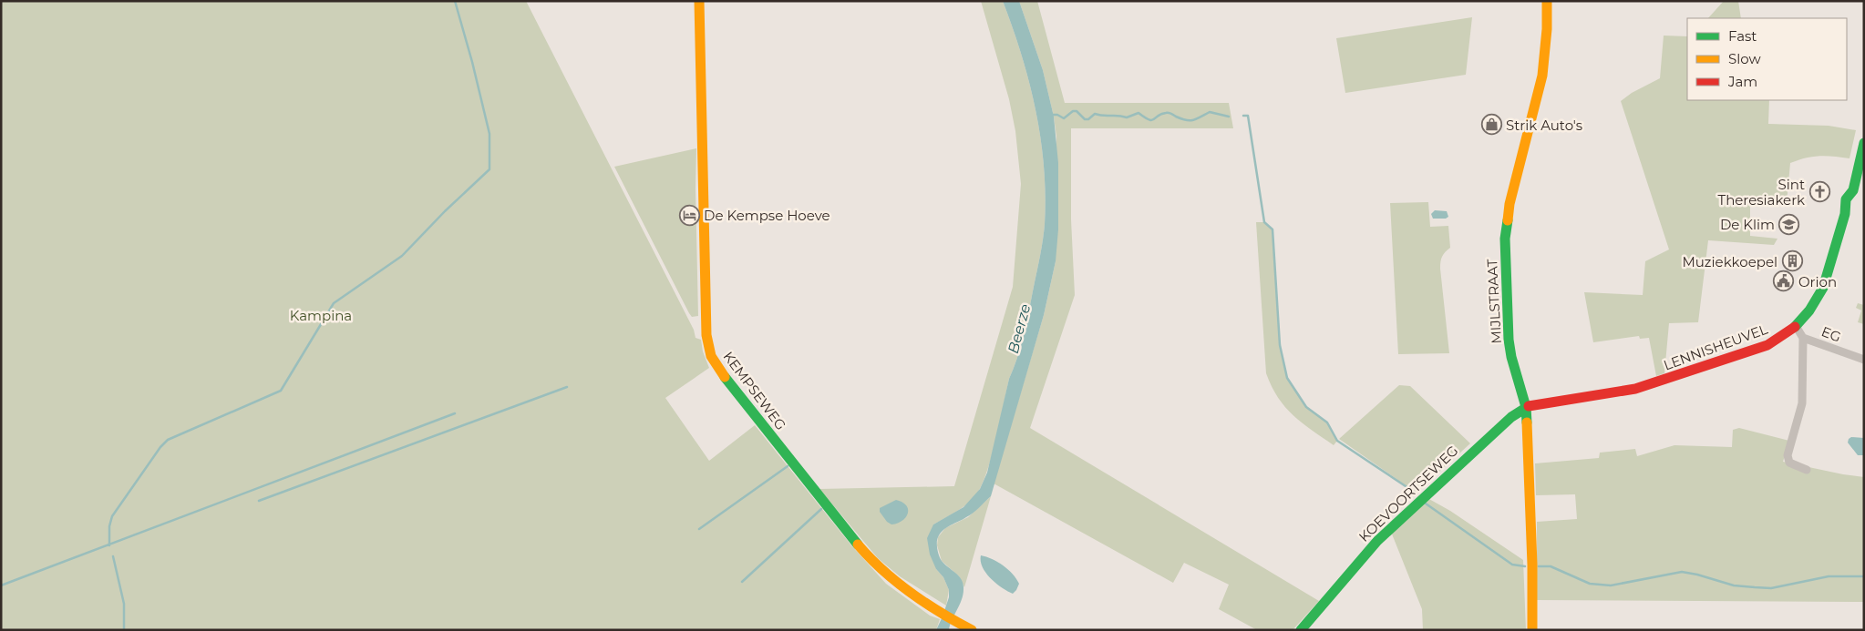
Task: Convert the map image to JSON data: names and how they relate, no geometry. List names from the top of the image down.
{
  "streets": {
    "street": [
      "MIJLSTRAAT",
      "EG",
      "LENNISHEUVEL",
      "KEMPSEWEG",
      "KOEVOORTSEWEG"
    ]
  },
  "crossings": [
    ["MIJLSTRAAT", "LENNISHEUVEL"],
    ["MIJLSTRAAT", "KOEVOORTSEWEG"],
    ["EG", "LENNISHEUVEL"],
    ["LENNISHEUVEL", "KOEVOORTSEWEG"]
  ],
  "water": ["Beerze"],
  "parks": ["Kampina"],
  "places": {
    "shop": ["Strik Auto's"],
    "church": ["Sint Theresiakerk"],
    "hotel": ["De Kempse Hoeve"],
    "school or university": ["De Klim"],
    "building": ["Muziekkoepel"],
    "public building": ["Orion"]
  },
  "legend": ["Fast", "Slow", "Jam"]
}
